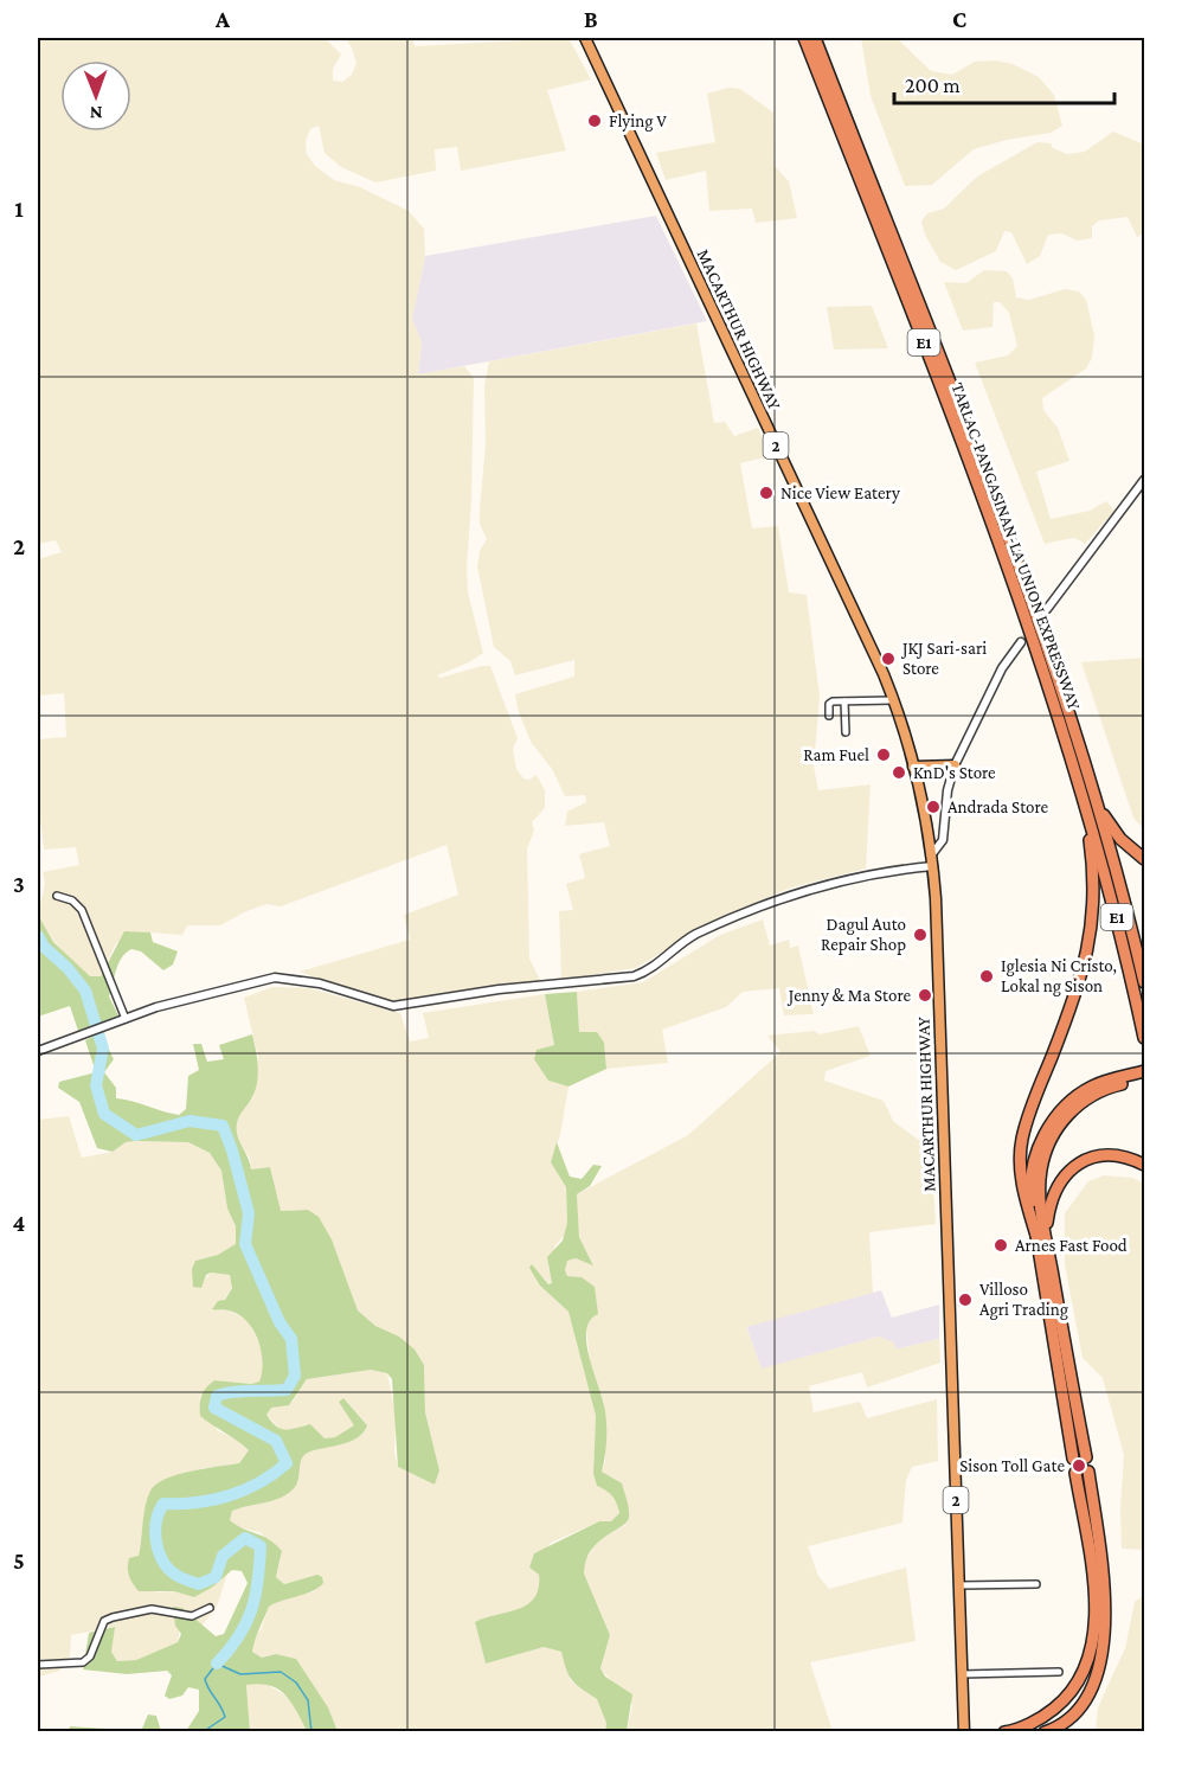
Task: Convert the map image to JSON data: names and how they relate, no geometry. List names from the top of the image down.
{
  "streets": {
    "highway": [
      "MACARTHUR HIGHWAY",
      "E1",
      "2",
      "TARLAC-PANGASINAN-LA UNION EXPRESSWAY"
    ]
  },
  "places": [
    "Flying V",
    "Nice View Eatery",
    "JKJ Sari-sari Store",
    "Ram Fuel",
    "KnD's Store",
    "Andrada Store",
    "Dagul Auto Repair Shop",
    "Iglesia Ni Cristo, Lokal ng Sison",
    "Jenny & Ma Store",
    "Arnes Fast Food",
    "Villoso Agri Trading",
    "Sison Toll Gate"
  ],
  "scale_bar": "200 m",
  "north": "bottom",
  "grid": {
    "columns": ["A", "B", "C"],
    "rows": [
      "1",
      "2",
      "3",
      "4",
      "5"
    ]
  }
}
